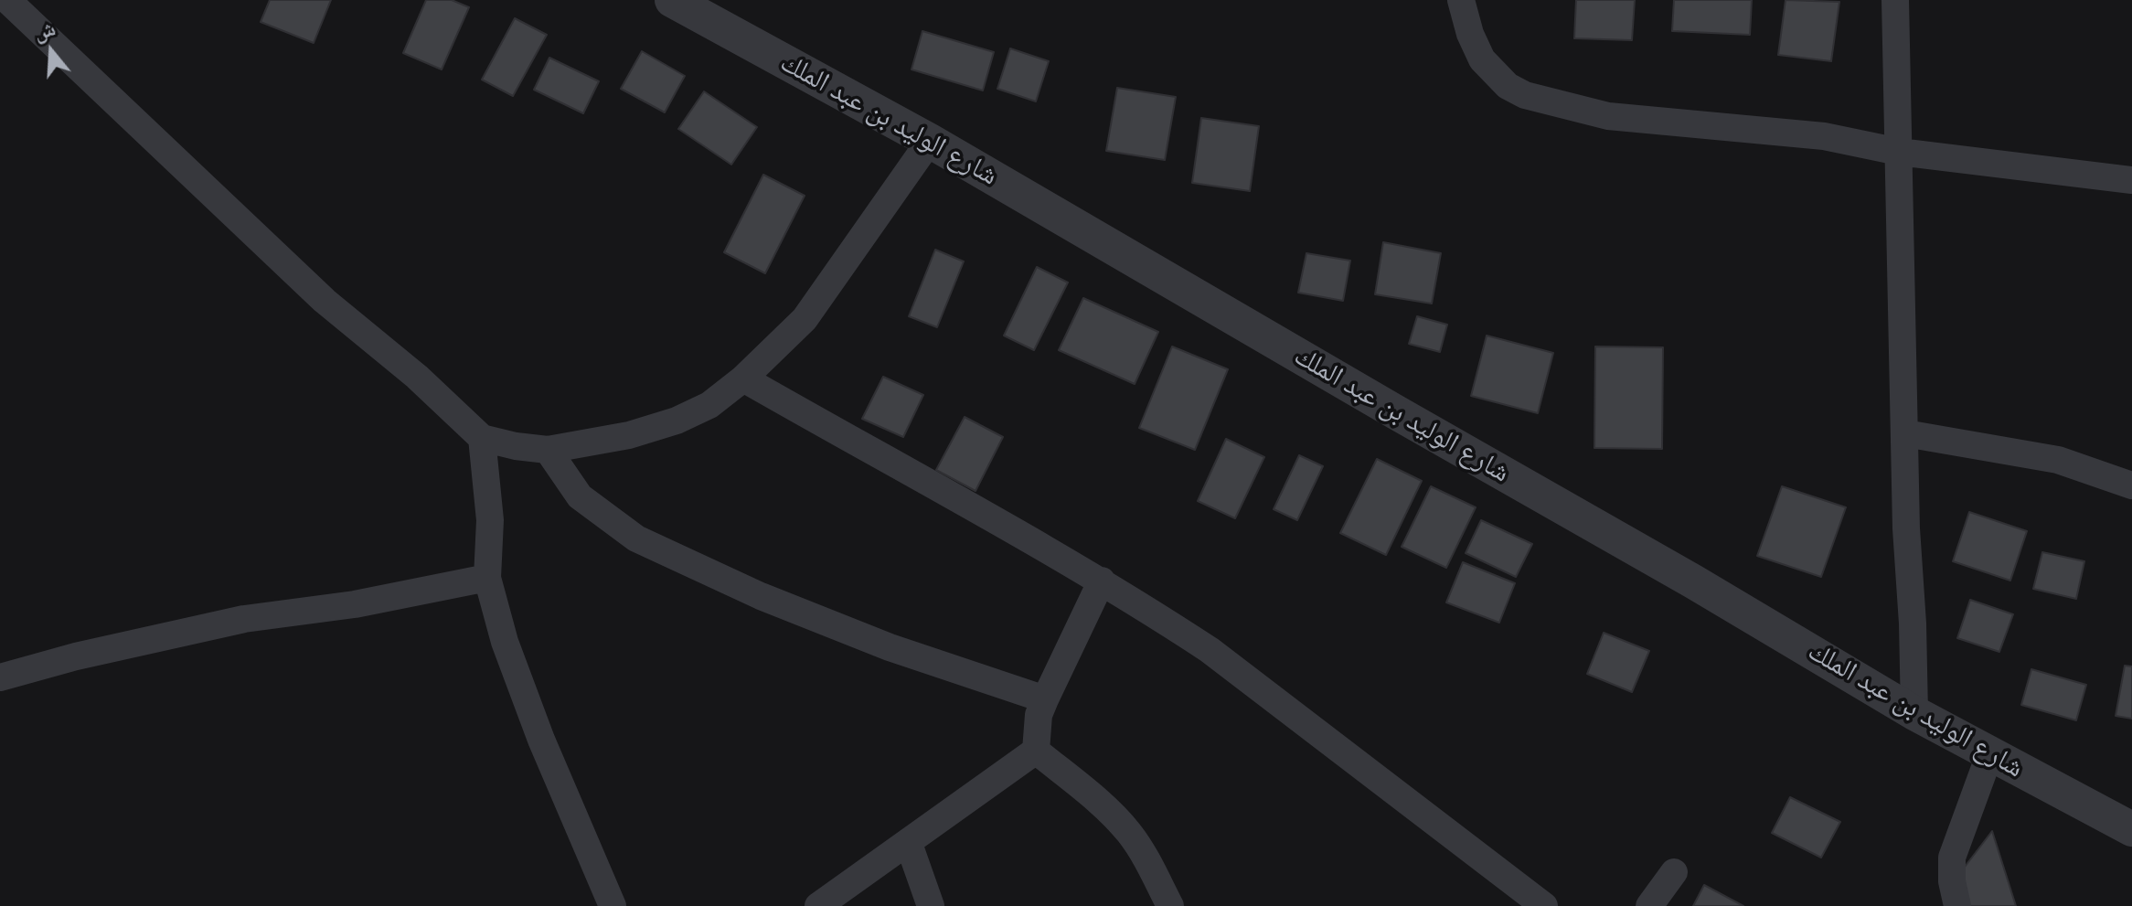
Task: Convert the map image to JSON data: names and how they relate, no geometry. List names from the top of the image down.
{
  "streets": {
    "street": ["شارع الوليد بن عبد الملك"]
  },
  "north": "top"
}
